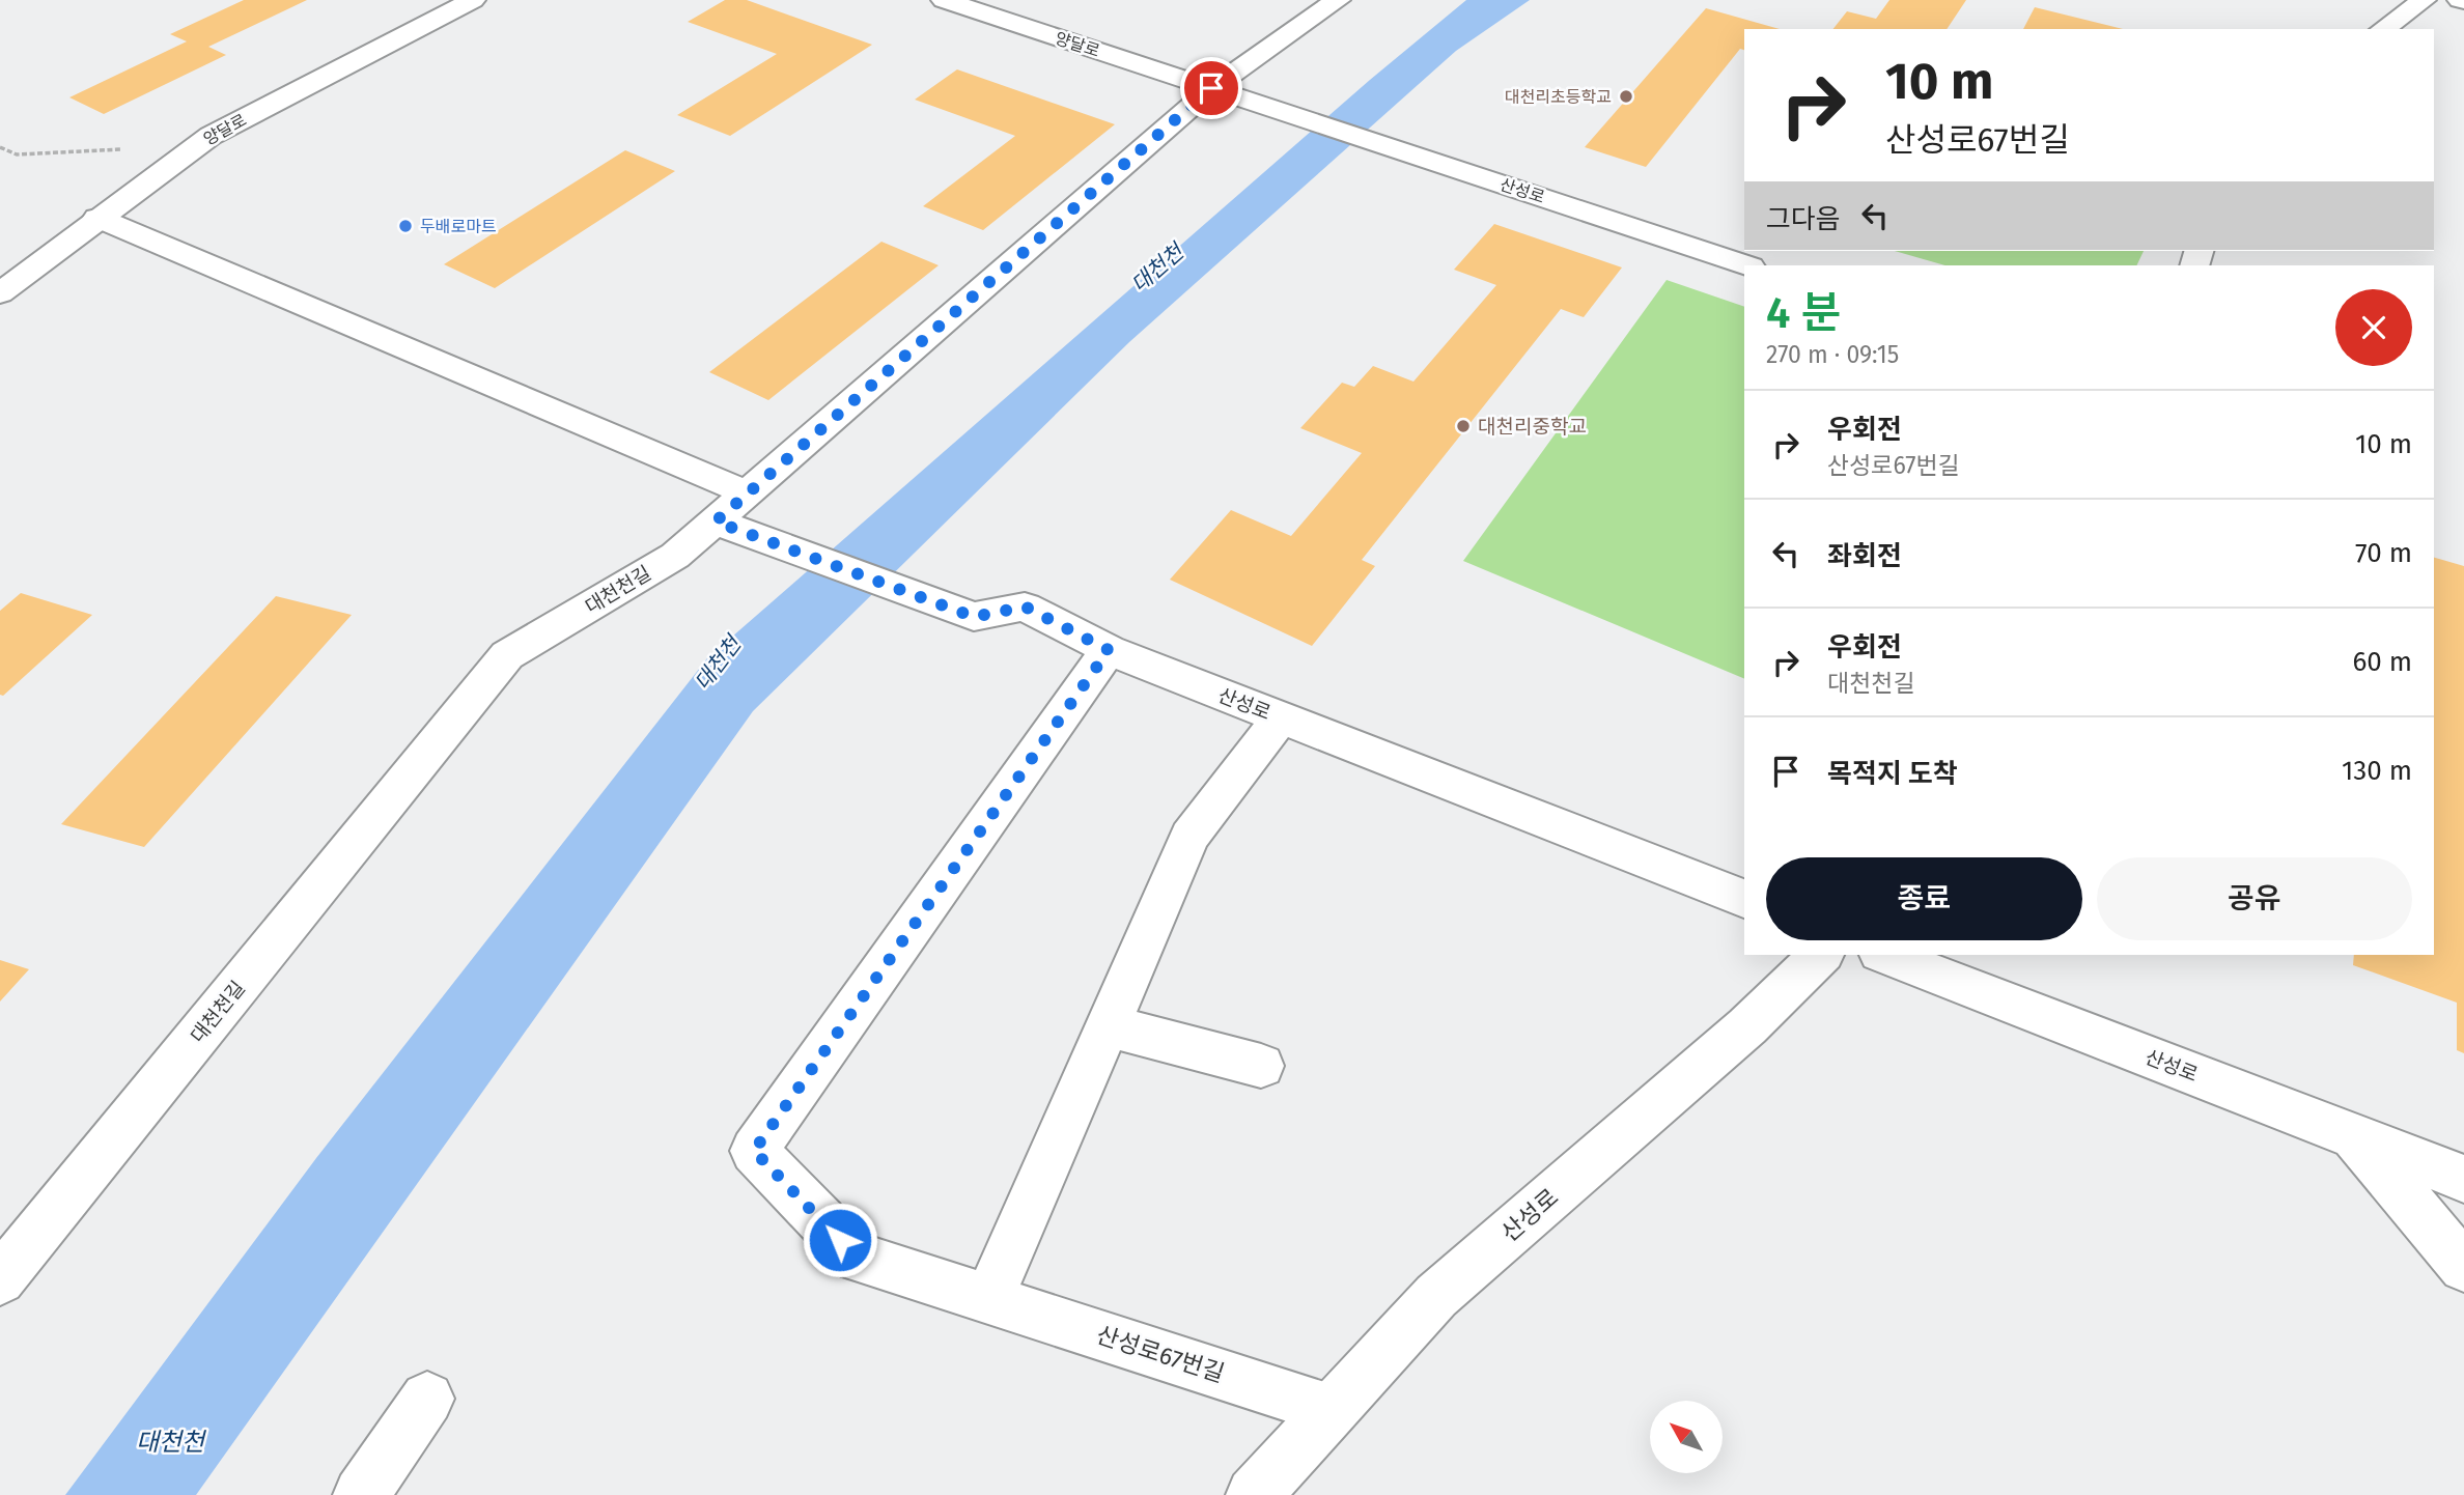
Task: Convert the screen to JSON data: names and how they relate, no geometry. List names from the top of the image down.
{
  "streets": {
    "street": [
      "양달로",
      "산성로",
      "대천천길",
      "산성로67번길"
    ]
  },
  "crossings": [
    ["양달로", "산성로"],
    ["양달로", "대천천길"],
    ["산성로", "대천천길"],
    ["산성로", "산성로67번길"]
  ],
  "water": ["대천천"],
  "places": ["대천리초등학교", "두배로마트", "대천리중학교"],
  "north": "top left",
  "page": {
    "turn": ["10 m", "산성로67번길"],
    "then": "그다음",
    "heading": ["4 분", "270 m · 09:15"],
    "list": [
      {
        "name": "우회전",
        "note": "산성로67번길",
        "value": "10 m"
      },
      {
        "name": "좌회전",
        "value": "70 m"
      },
      {
        "name": "우회전",
        "note": "대천천길",
        "value": "60 m"
      },
      {
        "name": "목적지 도착",
        "value": "130 m"
      }
    ],
    "buttons": ["종료", "공유"]
  }
}
